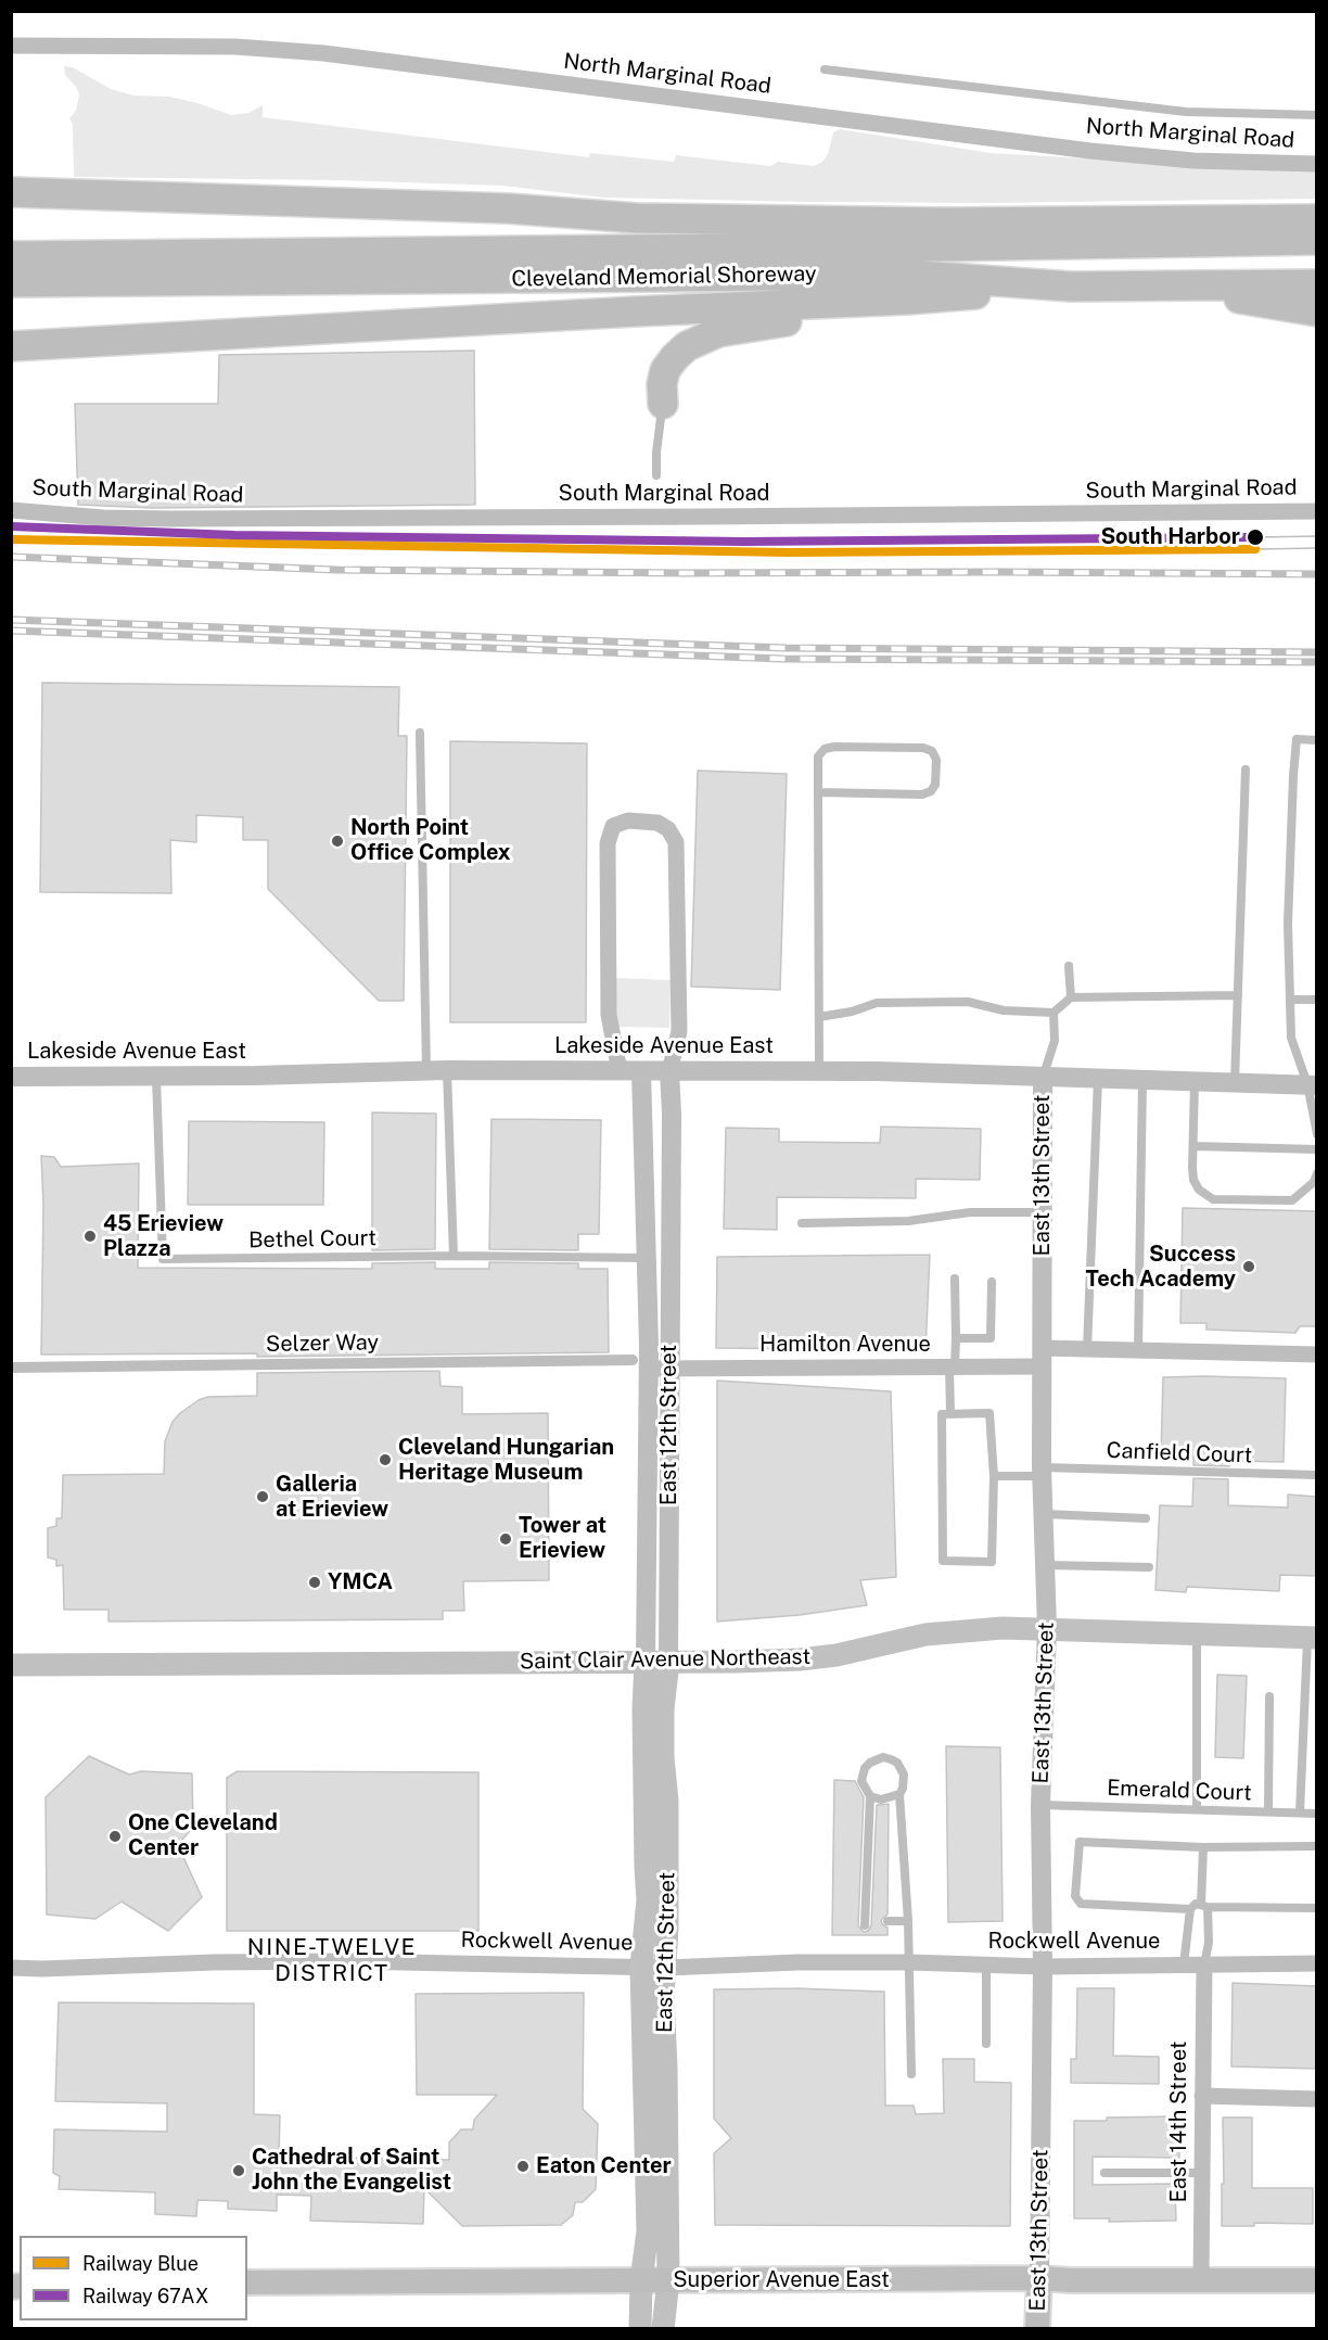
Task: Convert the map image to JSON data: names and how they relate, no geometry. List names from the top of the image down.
{
  "streets": {
    "highway": ["Cleveland Memorial Shoreway"],
    "main road": [
      "East 13th Street",
      "East 12th Street",
      "Saint Clair Avenue Northeast",
      "Superior Avenue East"
    ],
    "street": [
      "North Marginal Road",
      "South Marginal Road",
      "Lakeside Avenue East",
      "Selzer Way",
      "Hamilton Avenue",
      "Rockwell Avenue",
      "East 14th Street"
    ],
    "lane": ["Bethel Court", "Canfield Court", "Emerald Court"]
  },
  "crossings": [
    ["Lakeside Avenue East", "East 13th Street"],
    ["Lakeside Avenue East", "Bethel Court"],
    ["Lakeside Avenue East", "East 12th Street"],
    ["East 13th Street", "Hamilton Avenue"],
    ["East 13th Street", "Canfield Court"],
    ["East 13th Street", "Saint Clair Avenue Northeast"],
    ["East 13th Street", "Emerald Court"],
    ["East 13th Street", "Rockwell Avenue"],
    ["East 13th Street", "Superior Avenue East"],
    ["Bethel Court", "East 12th Street"],
    ["Selzer Way", "Hamilton Avenue"],
    ["Selzer Way", "East 12th Street"],
    ["Hamilton Avenue", "East 12th Street"],
    ["East 12th Street", "Saint Clair Avenue Northeast"],
    ["East 12th Street", "Rockwell Avenue"],
    ["East 12th Street", "Superior Avenue East"],
    ["Rockwell Avenue", "East 14th Street"],
    ["East 14th Street", "Superior Avenue East"]
  ],
  "districts": ["NINE-TWELVE DISTRICT"],
  "places": [
    "South Harbor",
    "North Point Office Complex",
    "45 Erieview Plazza",
    "Success Tech Academy",
    "Cleveland Hungarian Heritage Museum",
    "Galleria at Erieview",
    "Tower at Erieview",
    "YMCA",
    "One Cleveland Center",
    "Eaton Center",
    "Cathedral of Saint John the Evangelist"
  ],
  "lines": ["rail line 67AX", "rail line Blue"],
  "legend": ["Railway Blue", "Railway 67AX"]
}
